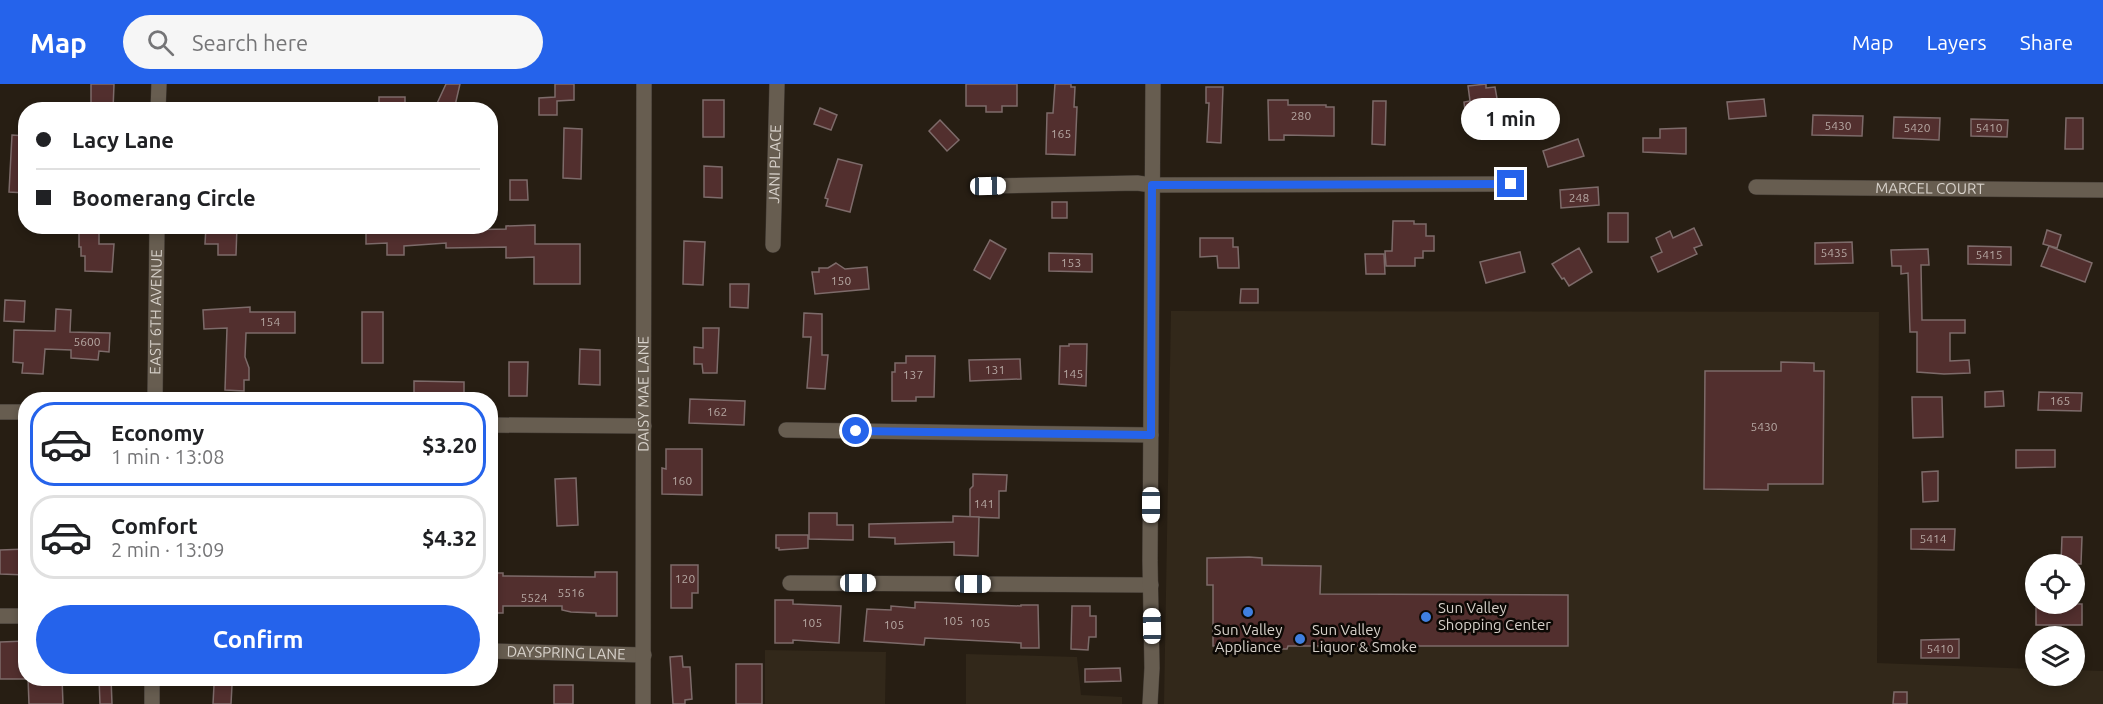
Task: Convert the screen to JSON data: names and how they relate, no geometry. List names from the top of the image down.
{
  "streets": {
    "street": [
      "JANI PLACE",
      "MARCEL COURT",
      "EAST 6TH AVENUE",
      "DAISY MAE LANE",
      "DAYSPRING LANE"
    ]
  },
  "crossings": [
    ["DAISY MAE LANE", "DAYSPRING LANE"]
  ],
  "places": ["Sun Valley Appliance", "Sun Valley Shopping Center", "Sun Valley Liquor & Smoke"],
  "house_numbers": [
    "280",
    "5430",
    "5420",
    "5410",
    "165",
    "248",
    "5435",
    "5415",
    "153",
    "150",
    "154",
    "5600",
    "131",
    "145",
    "137",
    "165",
    "162",
    "5430",
    "160",
    "141",
    "5414",
    "120",
    "5516",
    "5524",
    "105",
    "105",
    "105",
    "105",
    "5410"
  ],
  "page": {
    "header": "Map",
    "search": "Search here",
    "nav": ["Map", "Layers", "Share"],
    "bubble": "1 min",
    "banner": ["Lacy Lane", "Boomerang Circle"],
    "list": [
      {
        "name": "Economy",
        "note": "1 min · 13:08",
        "value": "$3.20"
      },
      {
        "name": "Comfort",
        "note": "2 min · 13:09",
        "value": "$4.32"
      }
    ],
    "buttons": "Confirm"
  }
}
